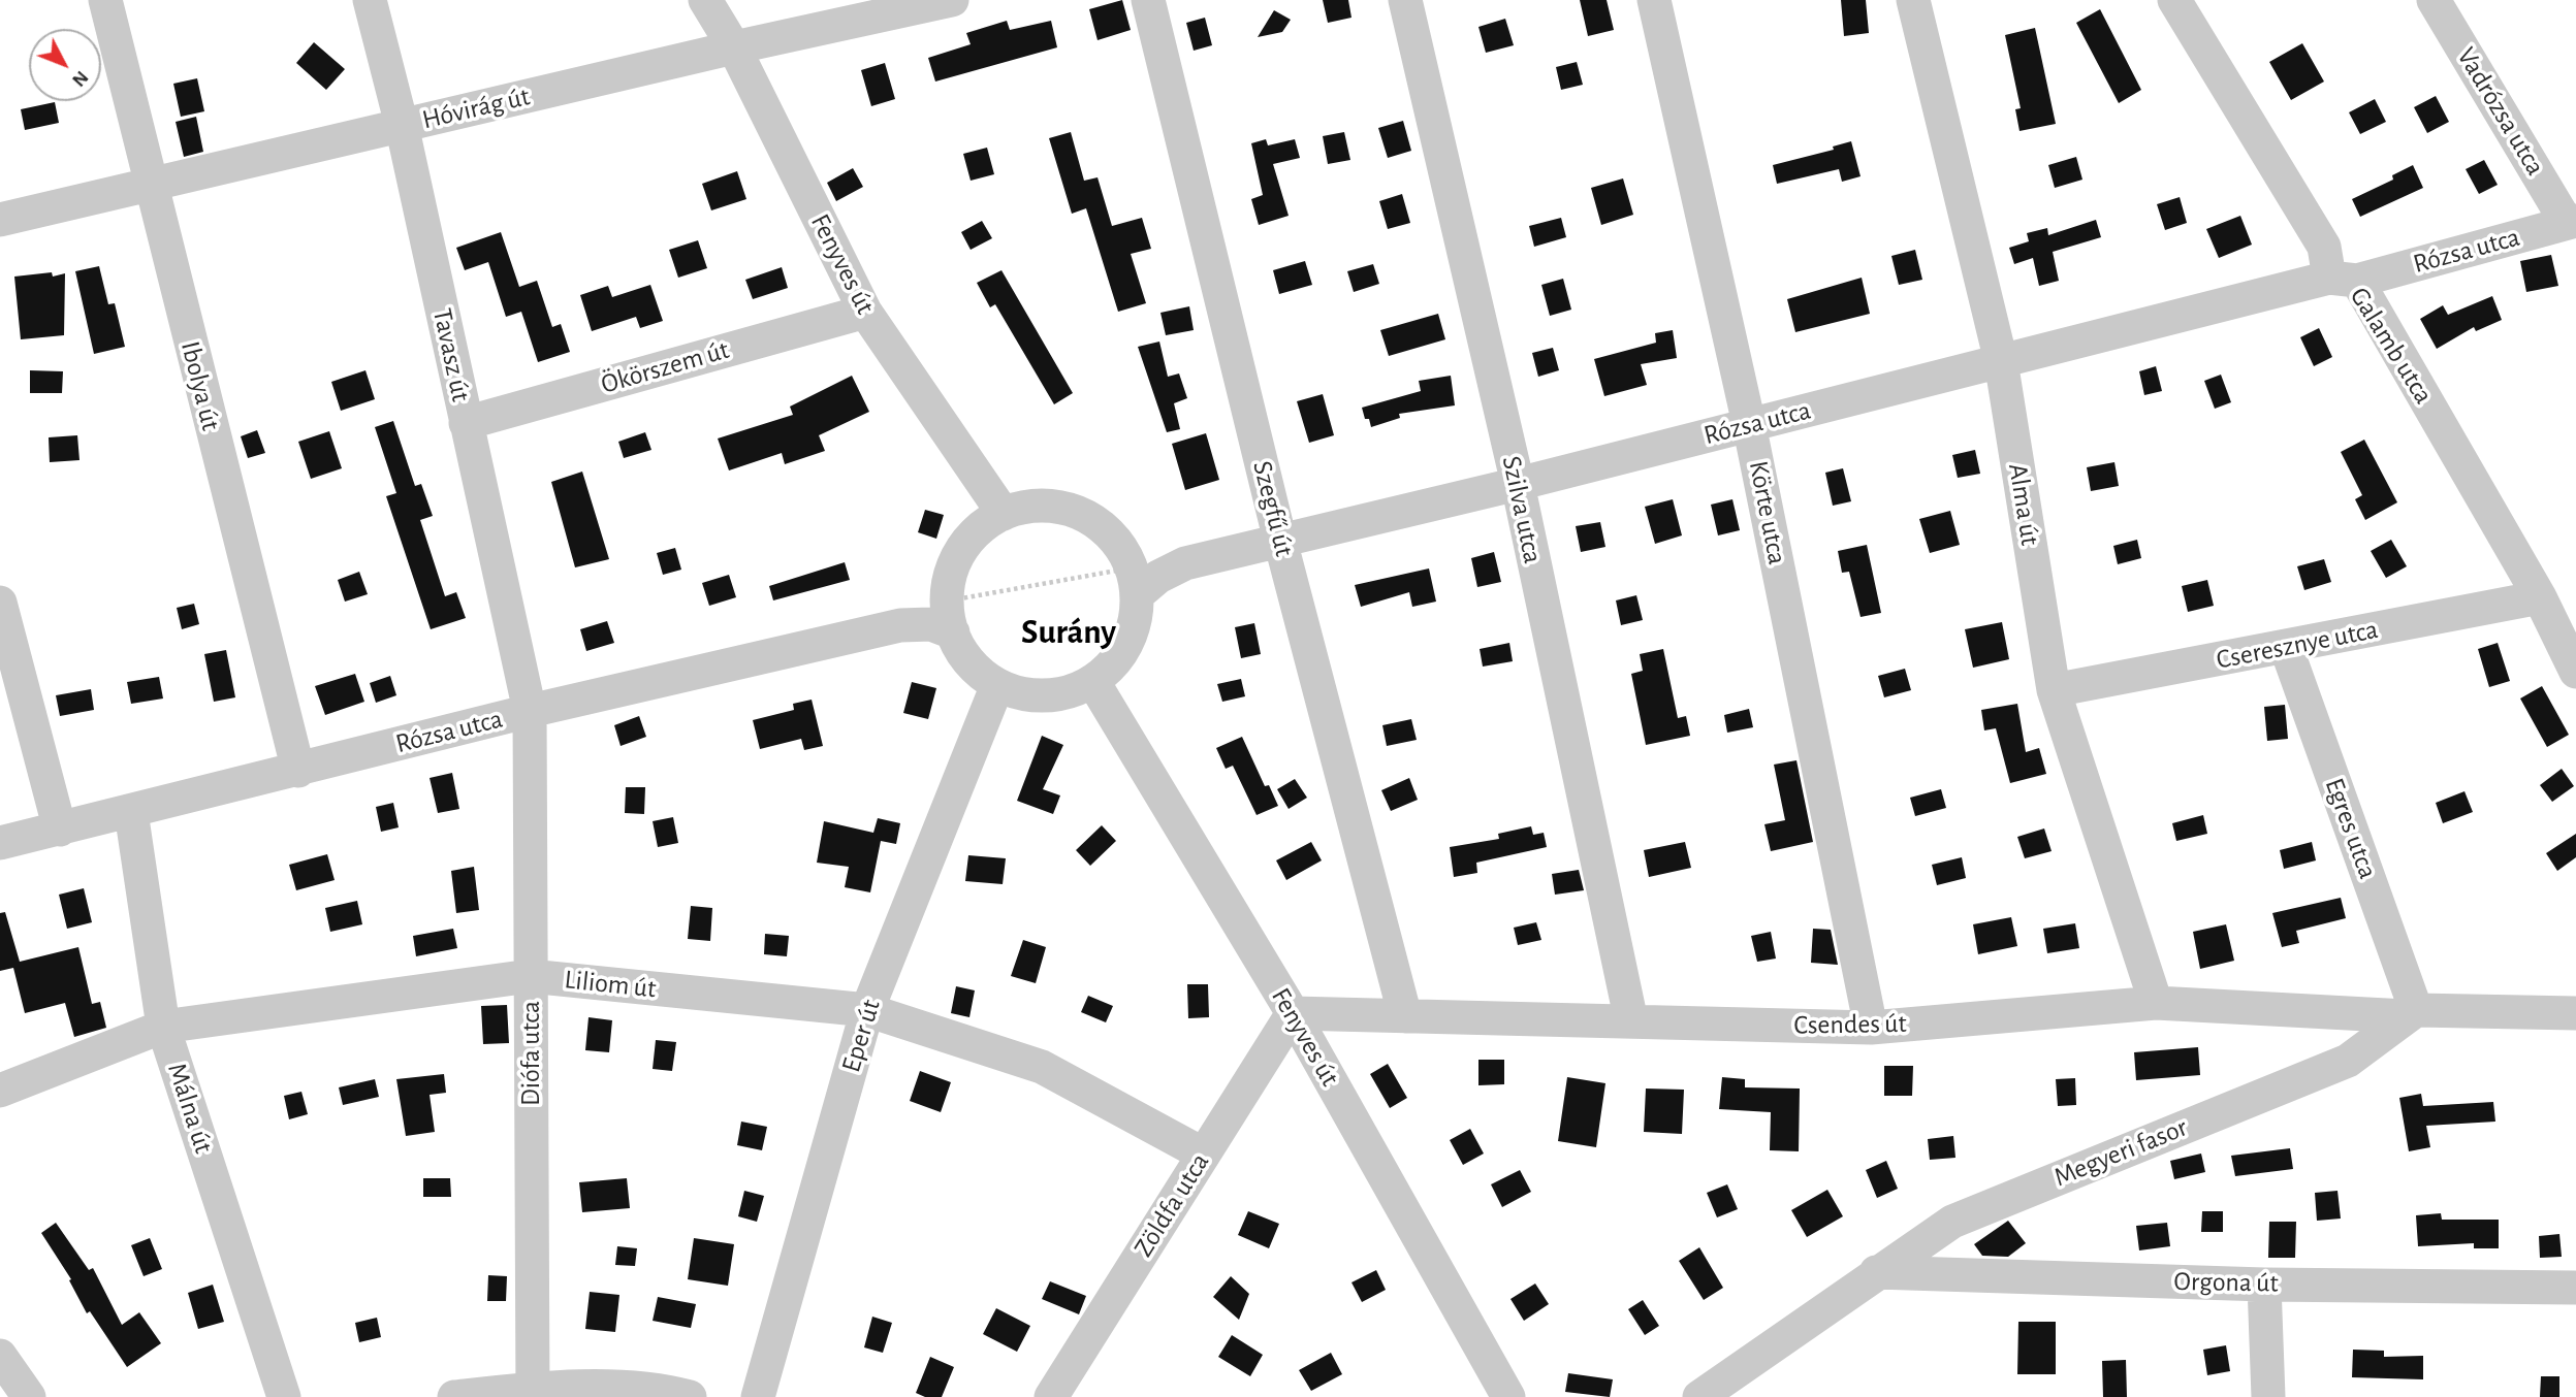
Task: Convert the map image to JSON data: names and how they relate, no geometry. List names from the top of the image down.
{
  "streets": {
    "street": [
      "Hóvirág út",
      "Vadrózsa utca",
      "Rózsa utca",
      "Fenyves út",
      "Galamb utca",
      "Tavasz út",
      "Ökörszem út",
      "Ibolya út",
      "Alma út",
      "Szegfű út",
      "Szilva utca",
      "Körte utca",
      "Cseresznye utca",
      "Egres utca",
      "Liliom út",
      "Csendes út",
      "Eper út",
      "Diófa utca",
      "Málna út",
      "Megyeri fasor",
      "Zöldfa utca",
      "Orgona út"
    ]
  },
  "crossings": [
    ["Hóvirág út", "Fenyves út"],
    ["Hóvirág út", "Tavasz út"],
    ["Hóvirág út", "Ibolya út"],
    ["Vadrózsa utca", "Rózsa utca"],
    ["Rózsa utca", "Galamb utca"],
    ["Rózsa utca", "Tavasz út"],
    ["Rózsa utca", "Ibolya út"],
    ["Rózsa utca", "Alma út"],
    ["Rózsa utca", "Szegfű út"],
    ["Rózsa utca", "Szilva utca"],
    ["Rózsa utca", "Körte utca"],
    ["Rózsa utca", "Diófa utca"],
    ["Rózsa utca", "Málna út"],
    ["Fenyves út", "Ökörszem út"],
    ["Fenyves út", "Csendes út"],
    ["Fenyves út", "Zöldfa utca"],
    ["Galamb utca", "Cseresznye utca"],
    ["Tavasz út", "Ökörszem út"],
    ["Tavasz út", "Diófa utca"],
    ["Alma út", "Cseresznye utca"],
    ["Alma út", "Csendes út"],
    ["Szegfű út", "Csendes út"],
    ["Szilva utca", "Csendes út"],
    ["Körte utca", "Csendes út"],
    ["Cseresznye utca", "Egres utca"],
    ["Egres utca", "Csendes út"],
    ["Egres utca", "Megyeri fasor"],
    ["Liliom út", "Eper út"],
    ["Liliom út", "Diófa utca"],
    ["Liliom út", "Málna út"],
    ["Liliom út", "Zöldfa utca"],
    ["Csendes út", "Megyeri fasor"],
    ["Csendes út", "Zöldfa utca"],
    ["Megyeri fasor", "Orgona út"]
  ],
  "districts": ["Surány"],
  "north": "bottom right"
}
